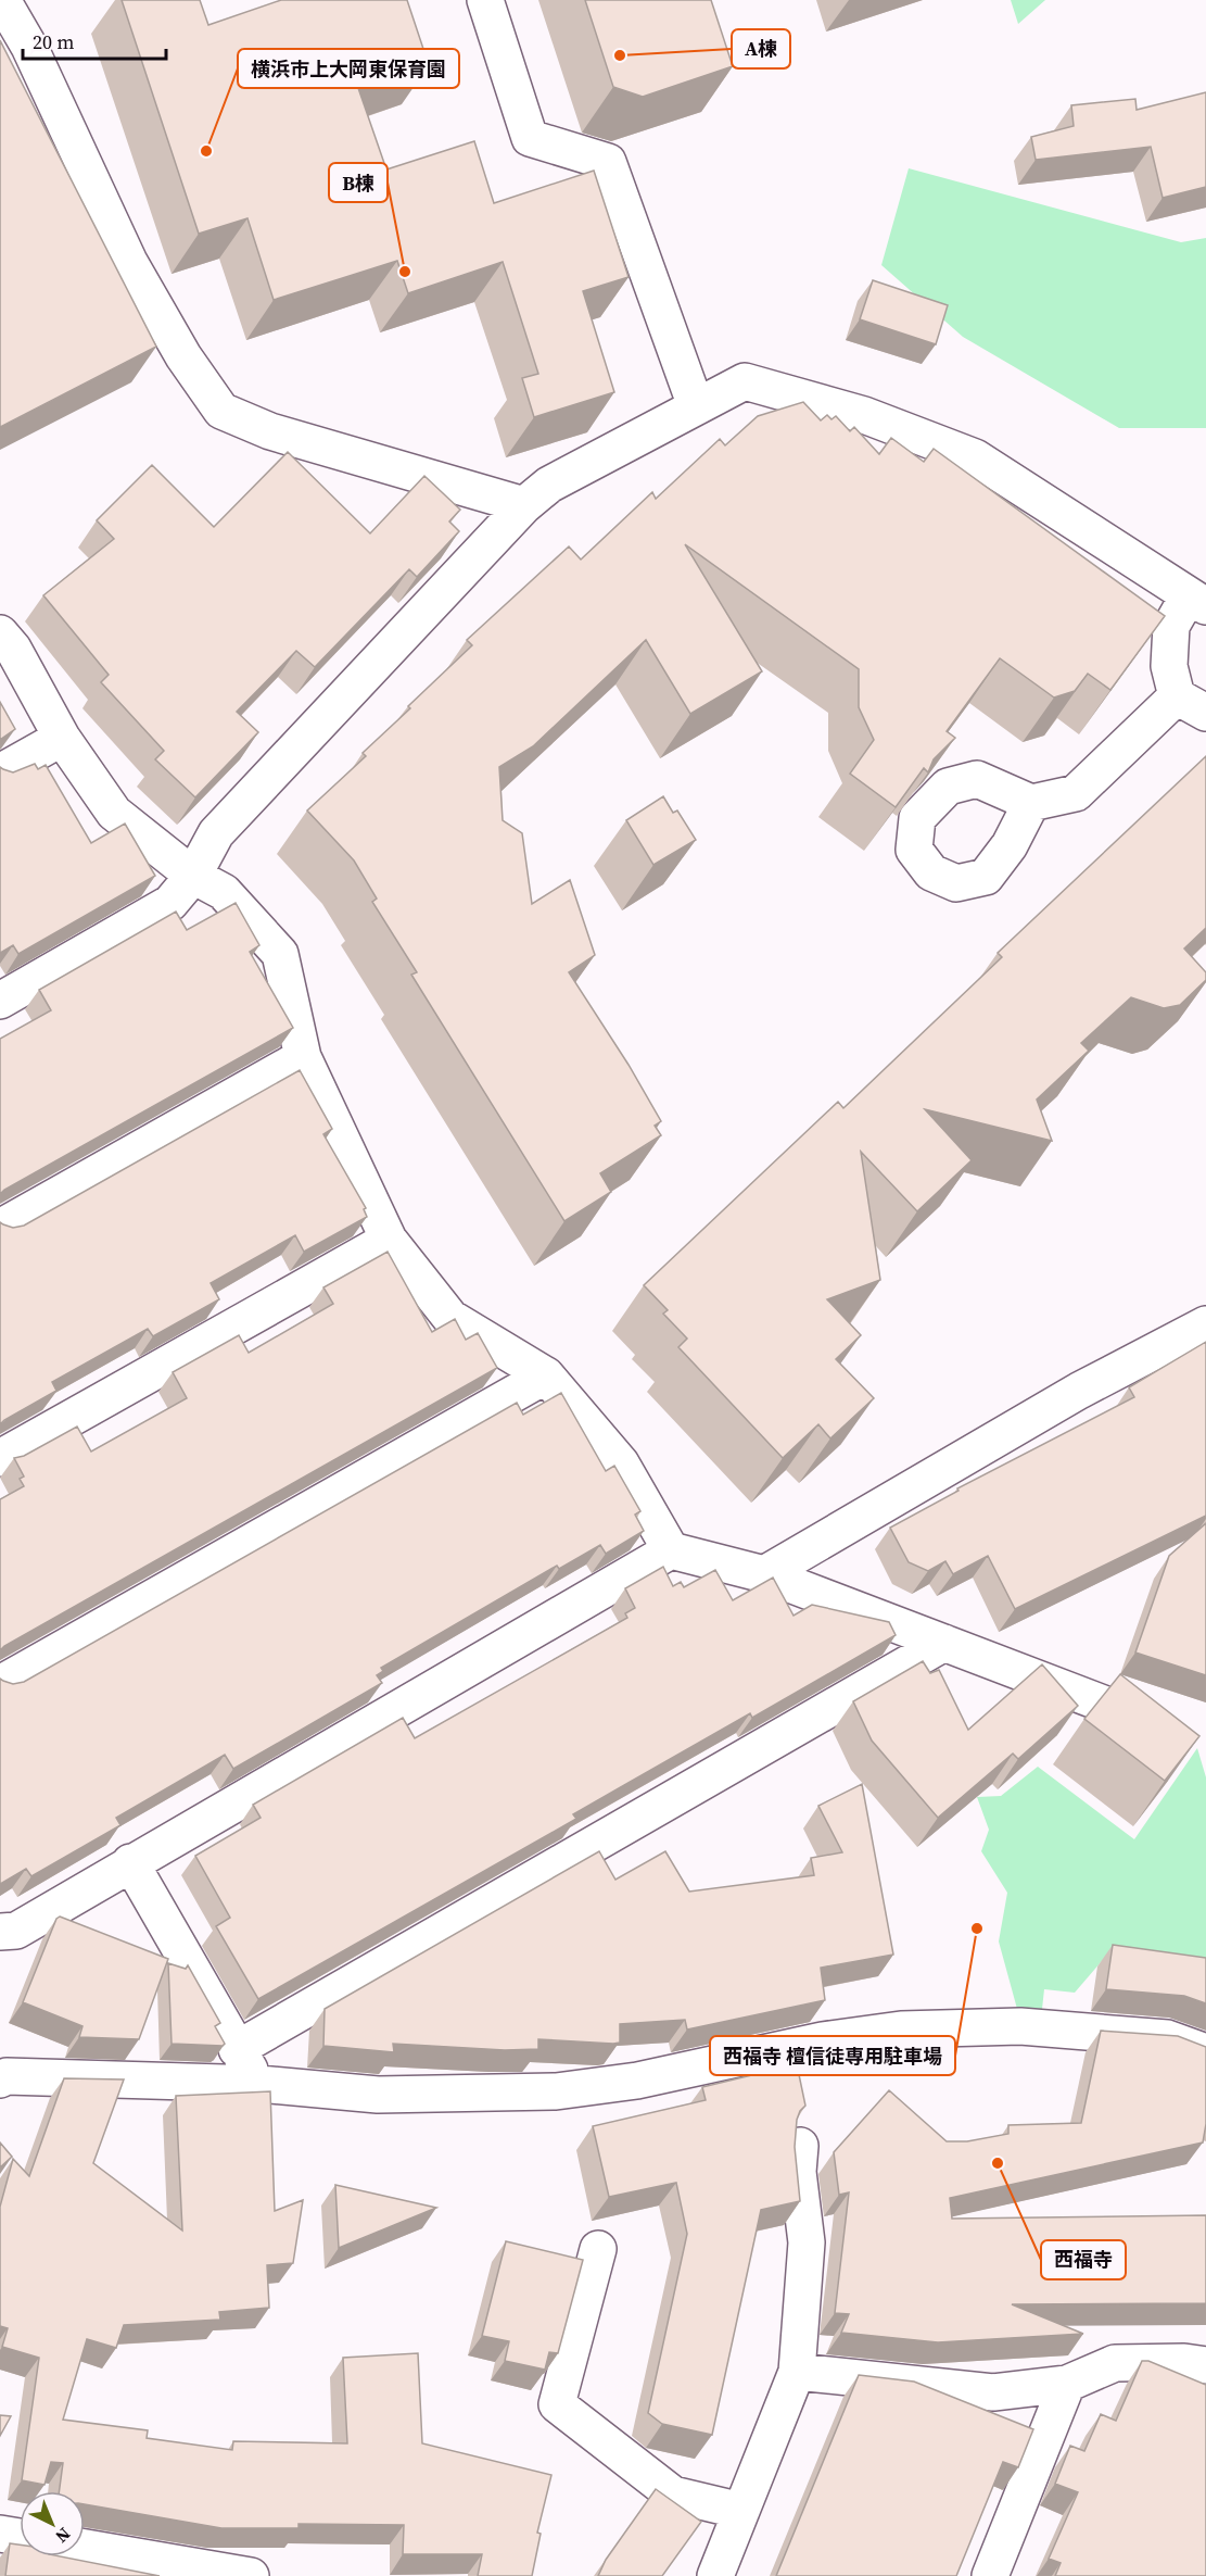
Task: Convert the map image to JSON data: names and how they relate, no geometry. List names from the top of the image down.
{
  "places": [
    "A棟",
    "横浜市上大岡東保育園",
    "B棟",
    "西福寺 檀信徒専用駐車場",
    "西福寺"
  ],
  "scale_bar": "20 m",
  "north": "bottom right"
}
